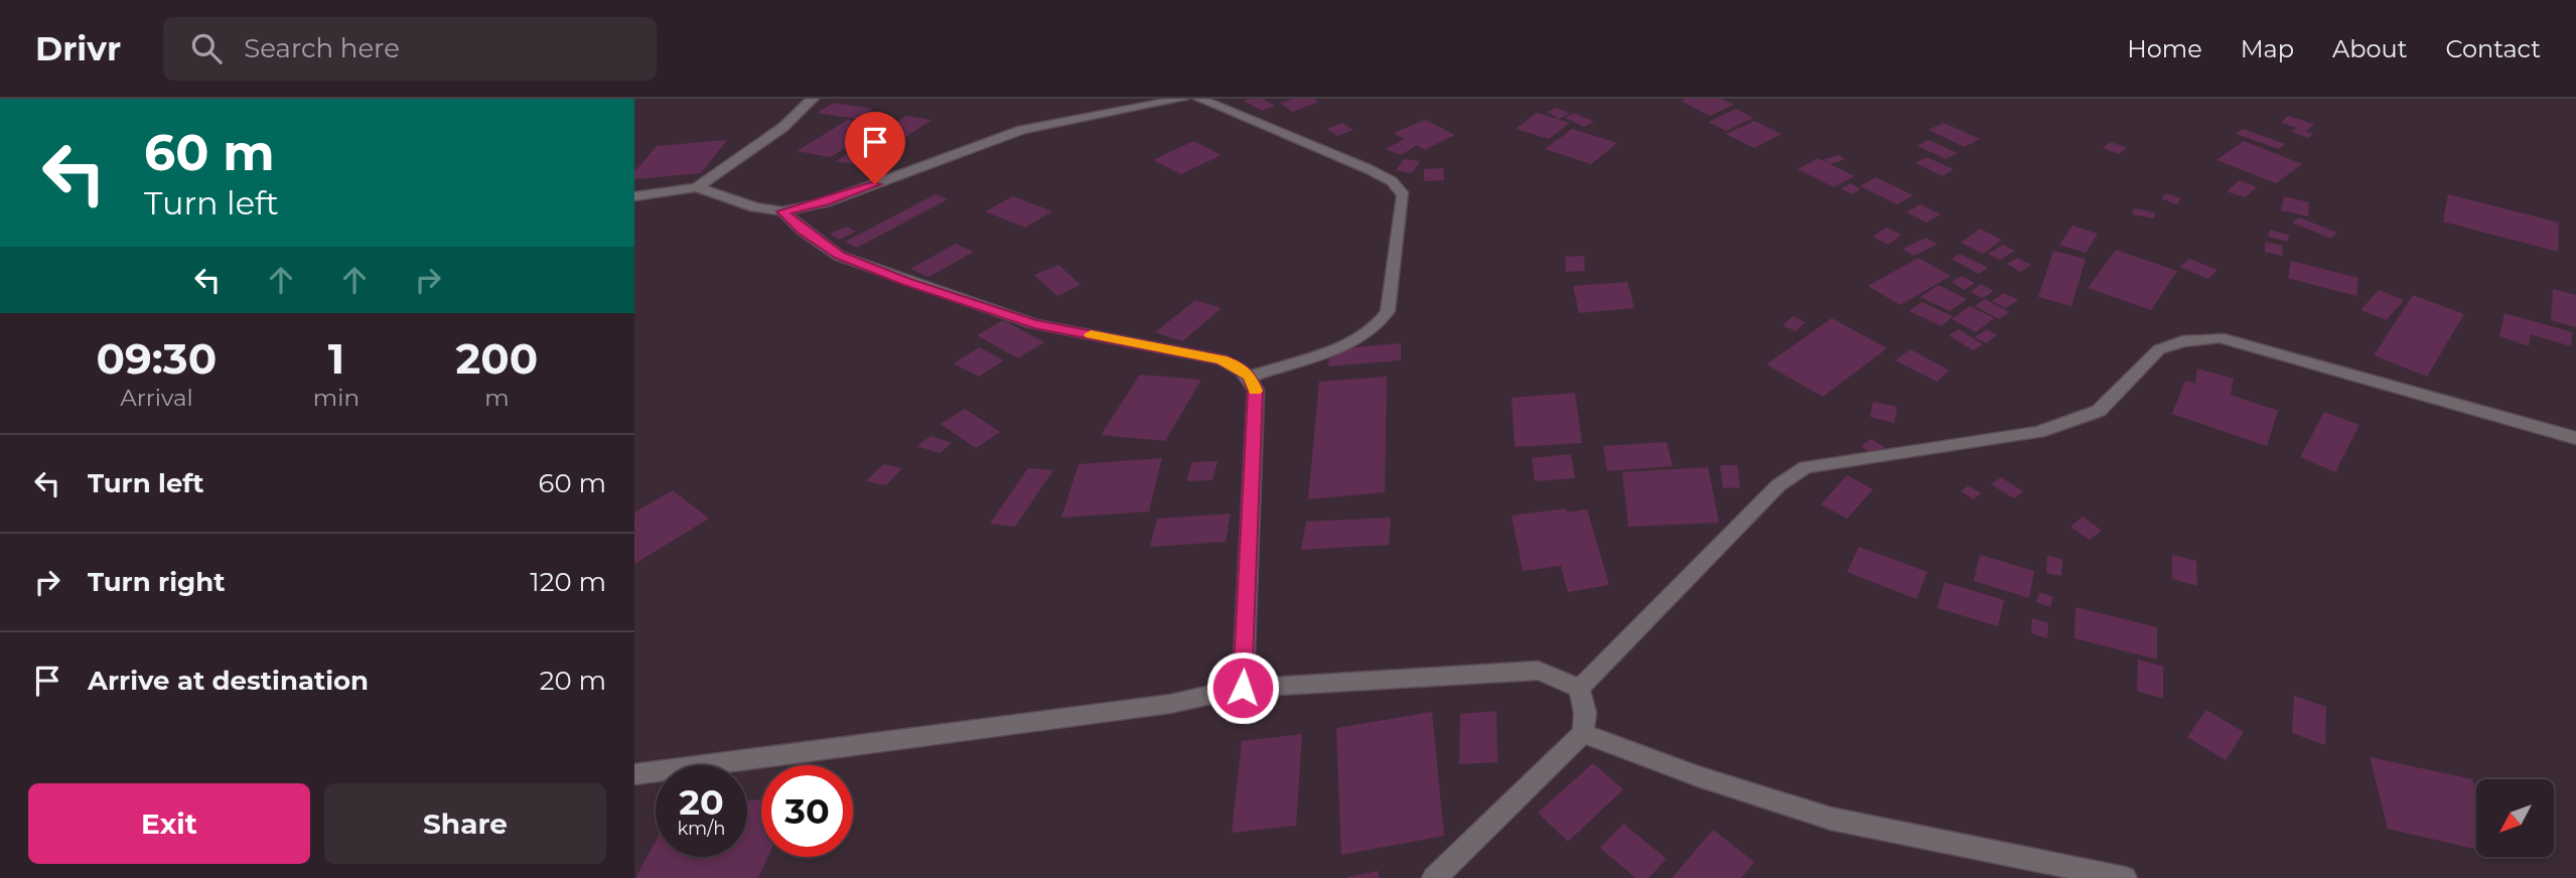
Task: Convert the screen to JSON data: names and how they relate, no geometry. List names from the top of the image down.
{
  "north": "bottom left",
  "page": {
    "header": "Drivr",
    "search": "Search here",
    "nav": [
      "Home",
      "Map",
      "About",
      "Contact"
    ],
    "turn": ["60 m", "Turn left"],
    "eta": [
      "09:30",
      "Arrival",
      "1",
      "min",
      "200",
      "m"
    ],
    "list": [
      {
        "name": "Turn left",
        "value": "60 m"
      },
      {
        "name": "Turn right",
        "value": "120 m"
      },
      {
        "name": "Arrive at destination",
        "value": "20 m"
      }
    ],
    "speed": "20 km/h",
    "limit": "30",
    "buttons": ["Exit", "Share"]
  }
}
